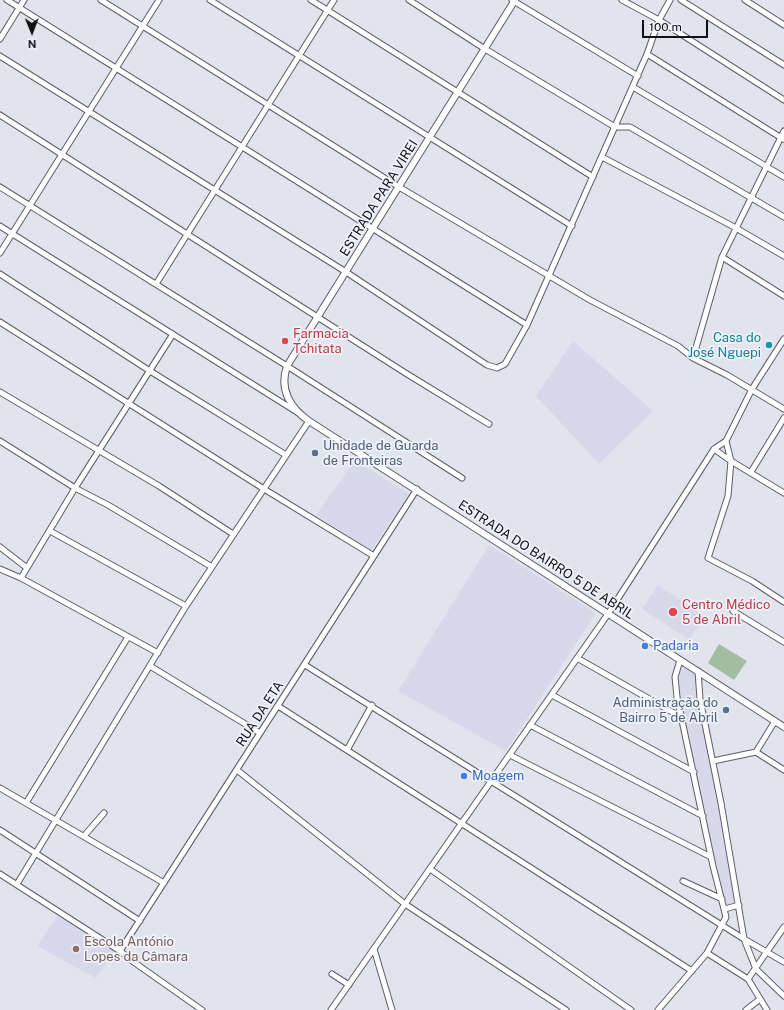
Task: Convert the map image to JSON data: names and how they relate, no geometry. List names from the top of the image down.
{
  "streets": {
    "street": ["ESTRADA PARA VIREI", "ESTRADA DO BAIRRO 5 DE ABRIL", "RUA DA ETA"]
  },
  "crossings": [
    ["ESTRADA PARA VIREI", "ESTRADA DO BAIRRO 5 DE ABRIL"],
    ["ESTRADA DO BAIRRO 5 DE ABRIL", "RUA DA ETA"]
  ],
  "places": [
    "Farmacia Tchitata",
    "Casa do José Nguepi",
    "Unidade de Guarda de Fronteiras",
    "Centro Médico 5 de Abril",
    "Padaria",
    "Administração do Bairro 5 de Abril",
    "Moagem",
    "Escola António Lopes da Câmara"
  ],
  "scale_bar": "100 m",
  "north": "bottom"
}
